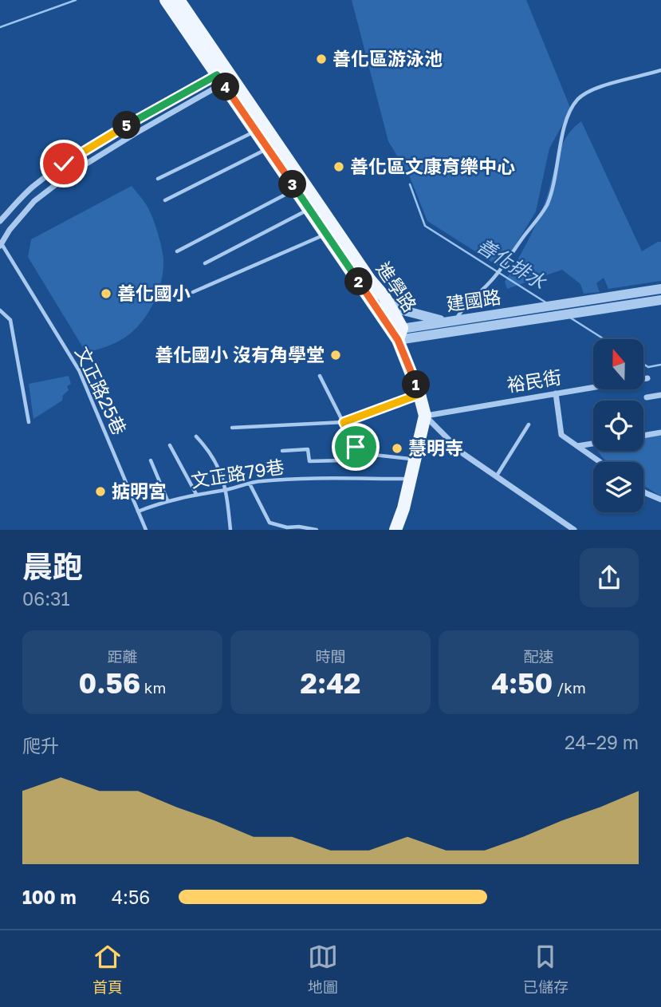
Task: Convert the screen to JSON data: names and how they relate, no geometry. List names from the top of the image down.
{
  "streets": {
    "main road": ["進學路"],
    "street": ["建國路", "裕民街"],
    "lane": ["文正路25巷", "文正路79巷"]
  },
  "crossings": [
    ["進學路", "建國路"],
    ["文正路25巷", "文正路79巷"]
  ],
  "water": ["善化排水"],
  "places": [
    "善化區游泳池",
    "善化區文康育樂中心",
    "善化國小",
    "善化國小 沒有角學堂",
    "慧明寺",
    "掂明宮"
  ],
  "north": "top",
  "page": {
    "pins": [
      "4",
      "5",
      "3",
      "2",
      "1"
    ],
    "heading": ["晨跑", "06:31"],
    "stats": [
      ["距離", "0.56 km"],
      ["時間", "2:42"],
      ["配速", "4:50 /km"]
    ],
    "chart": ["爬升", "24–29 m"],
    "list": [
      {
        "name": "100 m",
        "note": "4:56"
      }
    ],
    "tabs": ["首頁", "地圖", "已儲存"]
  }
}
